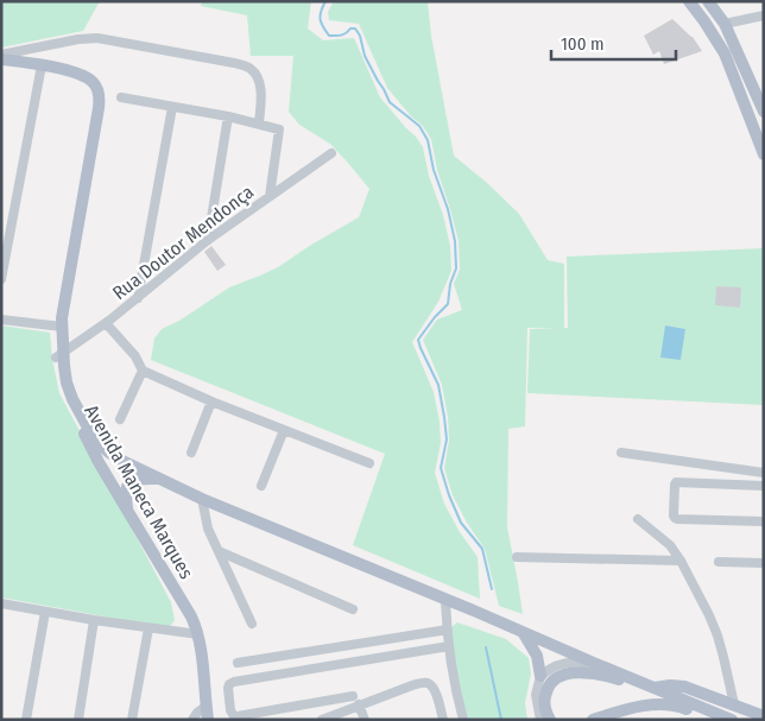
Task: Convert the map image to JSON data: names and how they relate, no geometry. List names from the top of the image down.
{
  "streets": {
    "main road": ["Avenida Maneca Marques"],
    "street": ["Rua Doutor Mendonça"]
  },
  "crossings": [
    ["Rua Doutor Mendonça", "Avenida Maneca Marques"]
  ],
  "scale_bar": "100 m"
}
